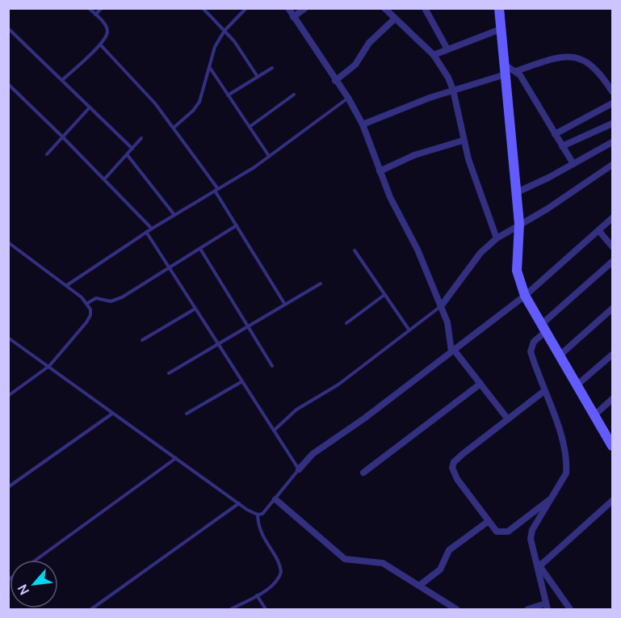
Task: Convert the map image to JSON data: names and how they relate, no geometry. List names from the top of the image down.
{
  "north": "bottom left"
}
